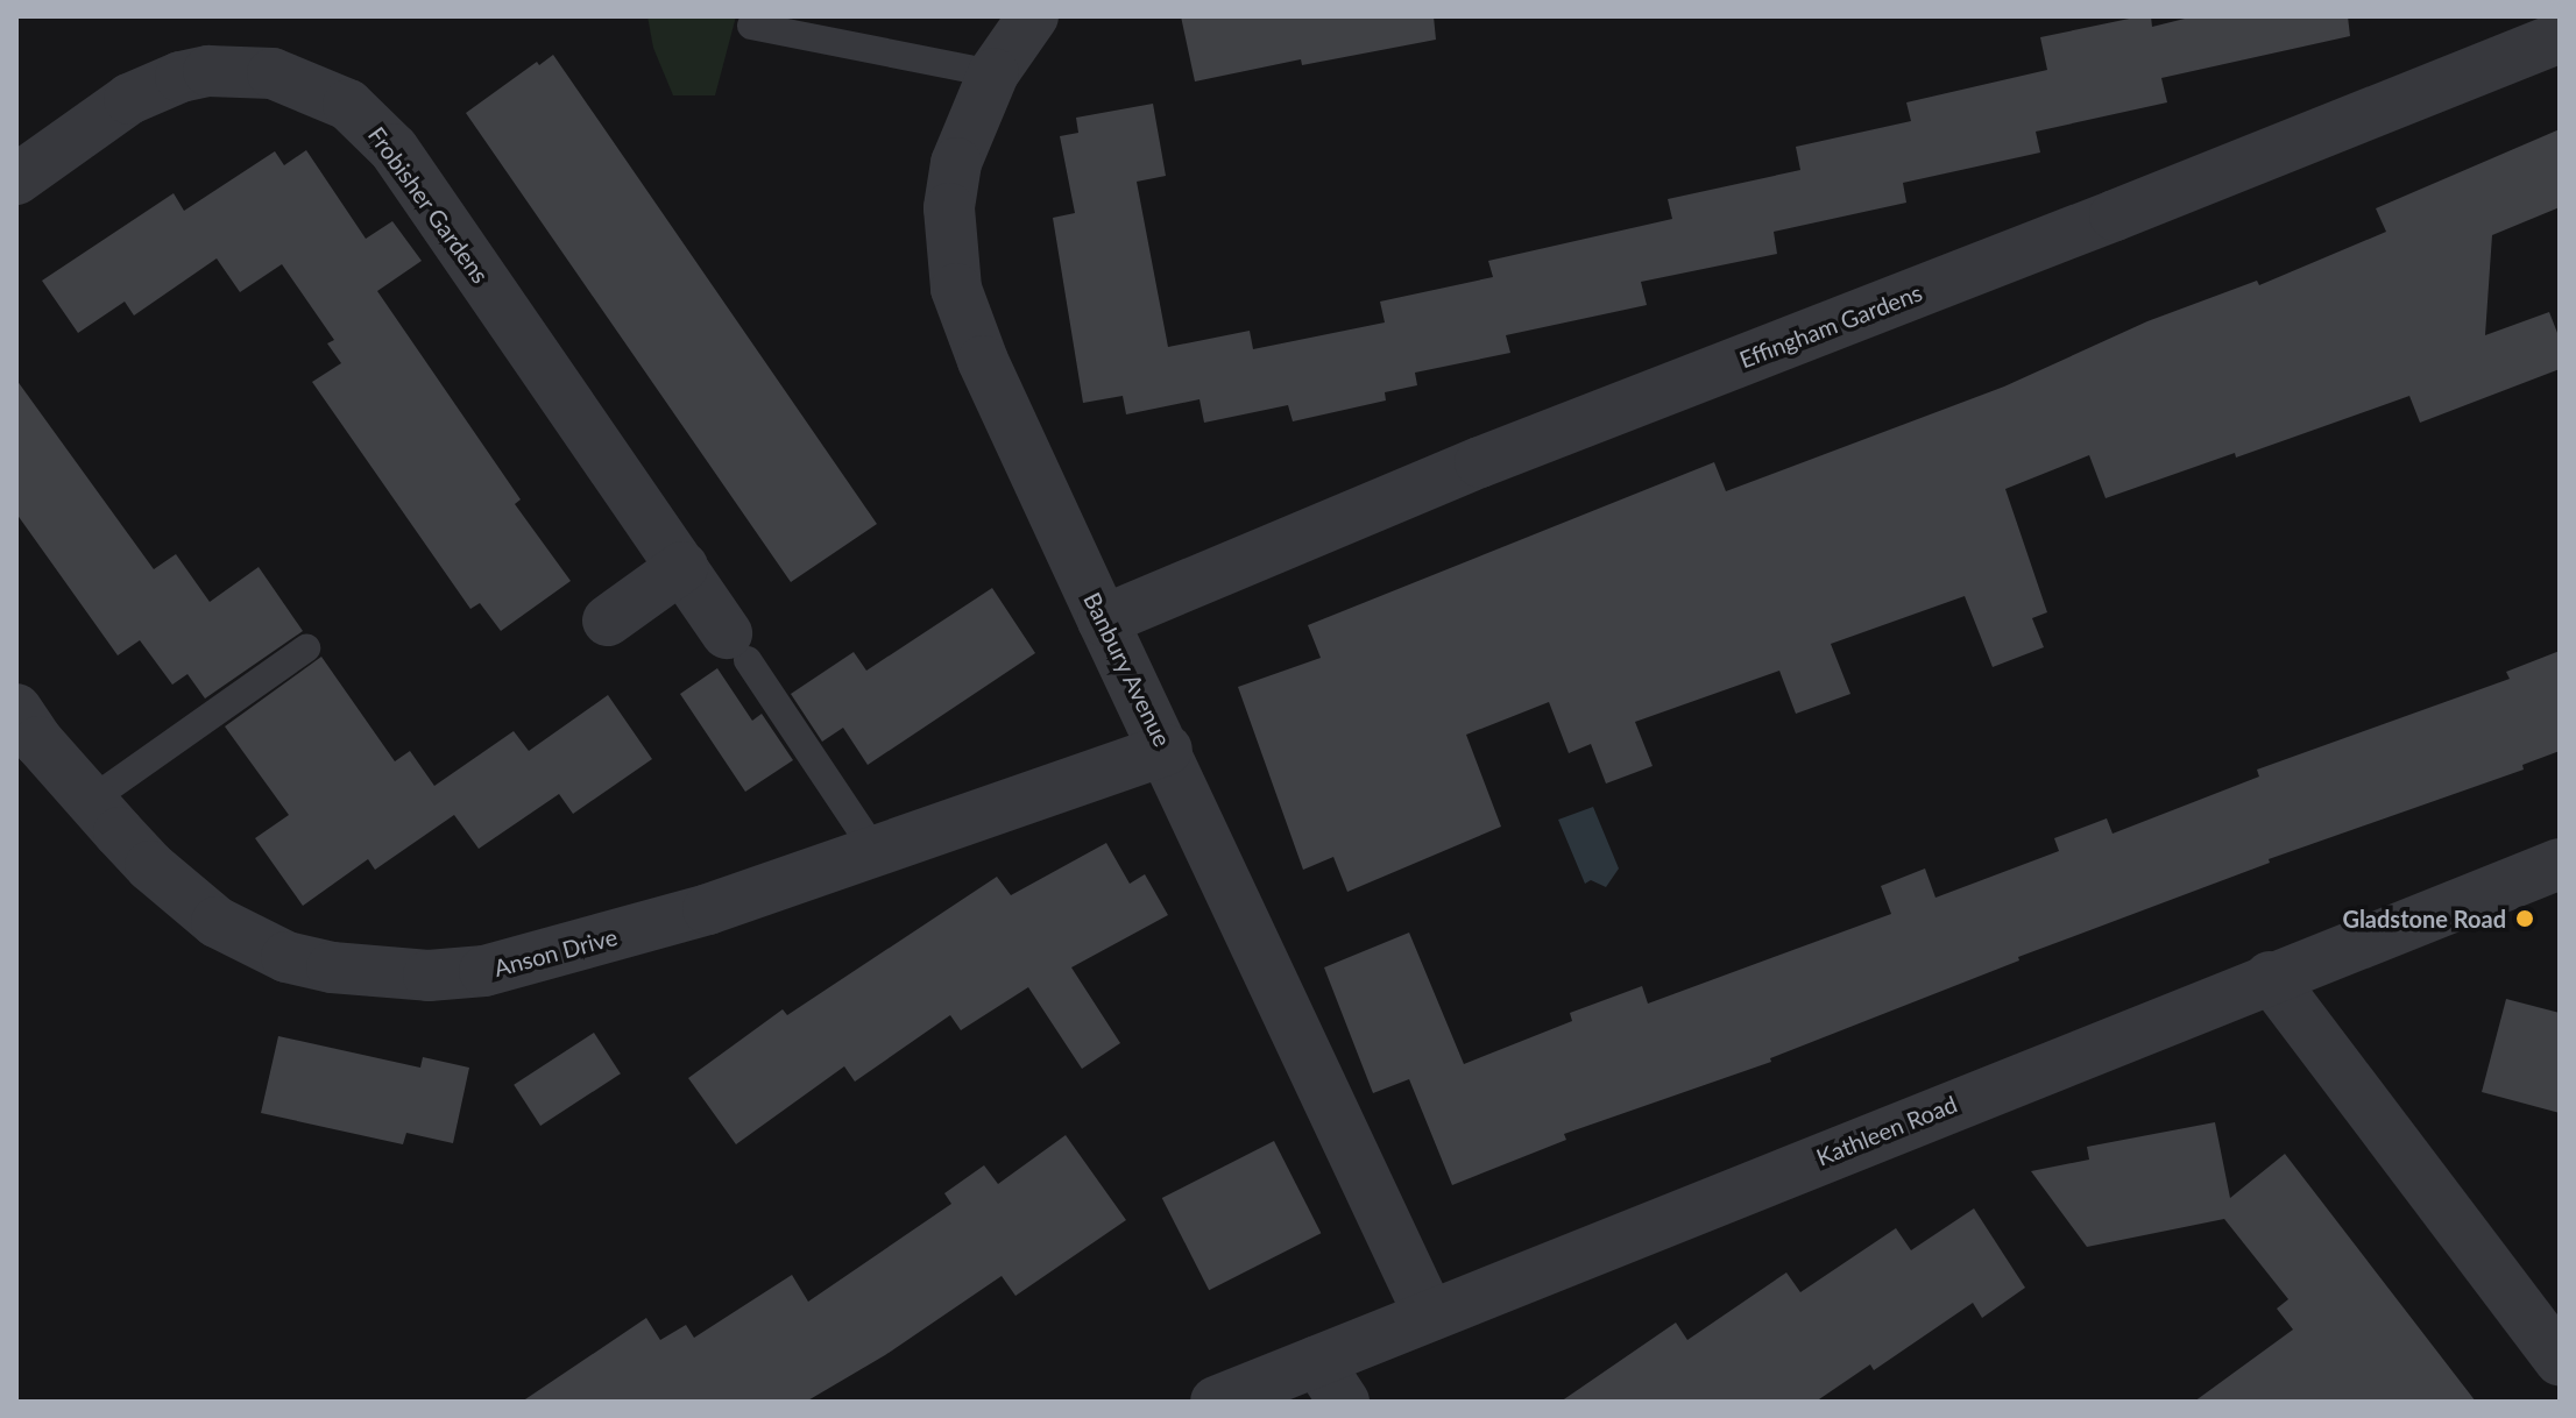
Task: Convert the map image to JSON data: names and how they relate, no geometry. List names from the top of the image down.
{
  "streets": {
    "street": [
      "Frobisher Gardens",
      "Effingham Gardens",
      "Banbury Avenue",
      "Anson Drive",
      "Kathleen Road"
    ]
  },
  "crossings": [
    ["Effingham Gardens", "Banbury Avenue"],
    ["Banbury Avenue", "Anson Drive"],
    ["Banbury Avenue", "Kathleen Road"]
  ],
  "places": ["Gladstone Road"]
}
